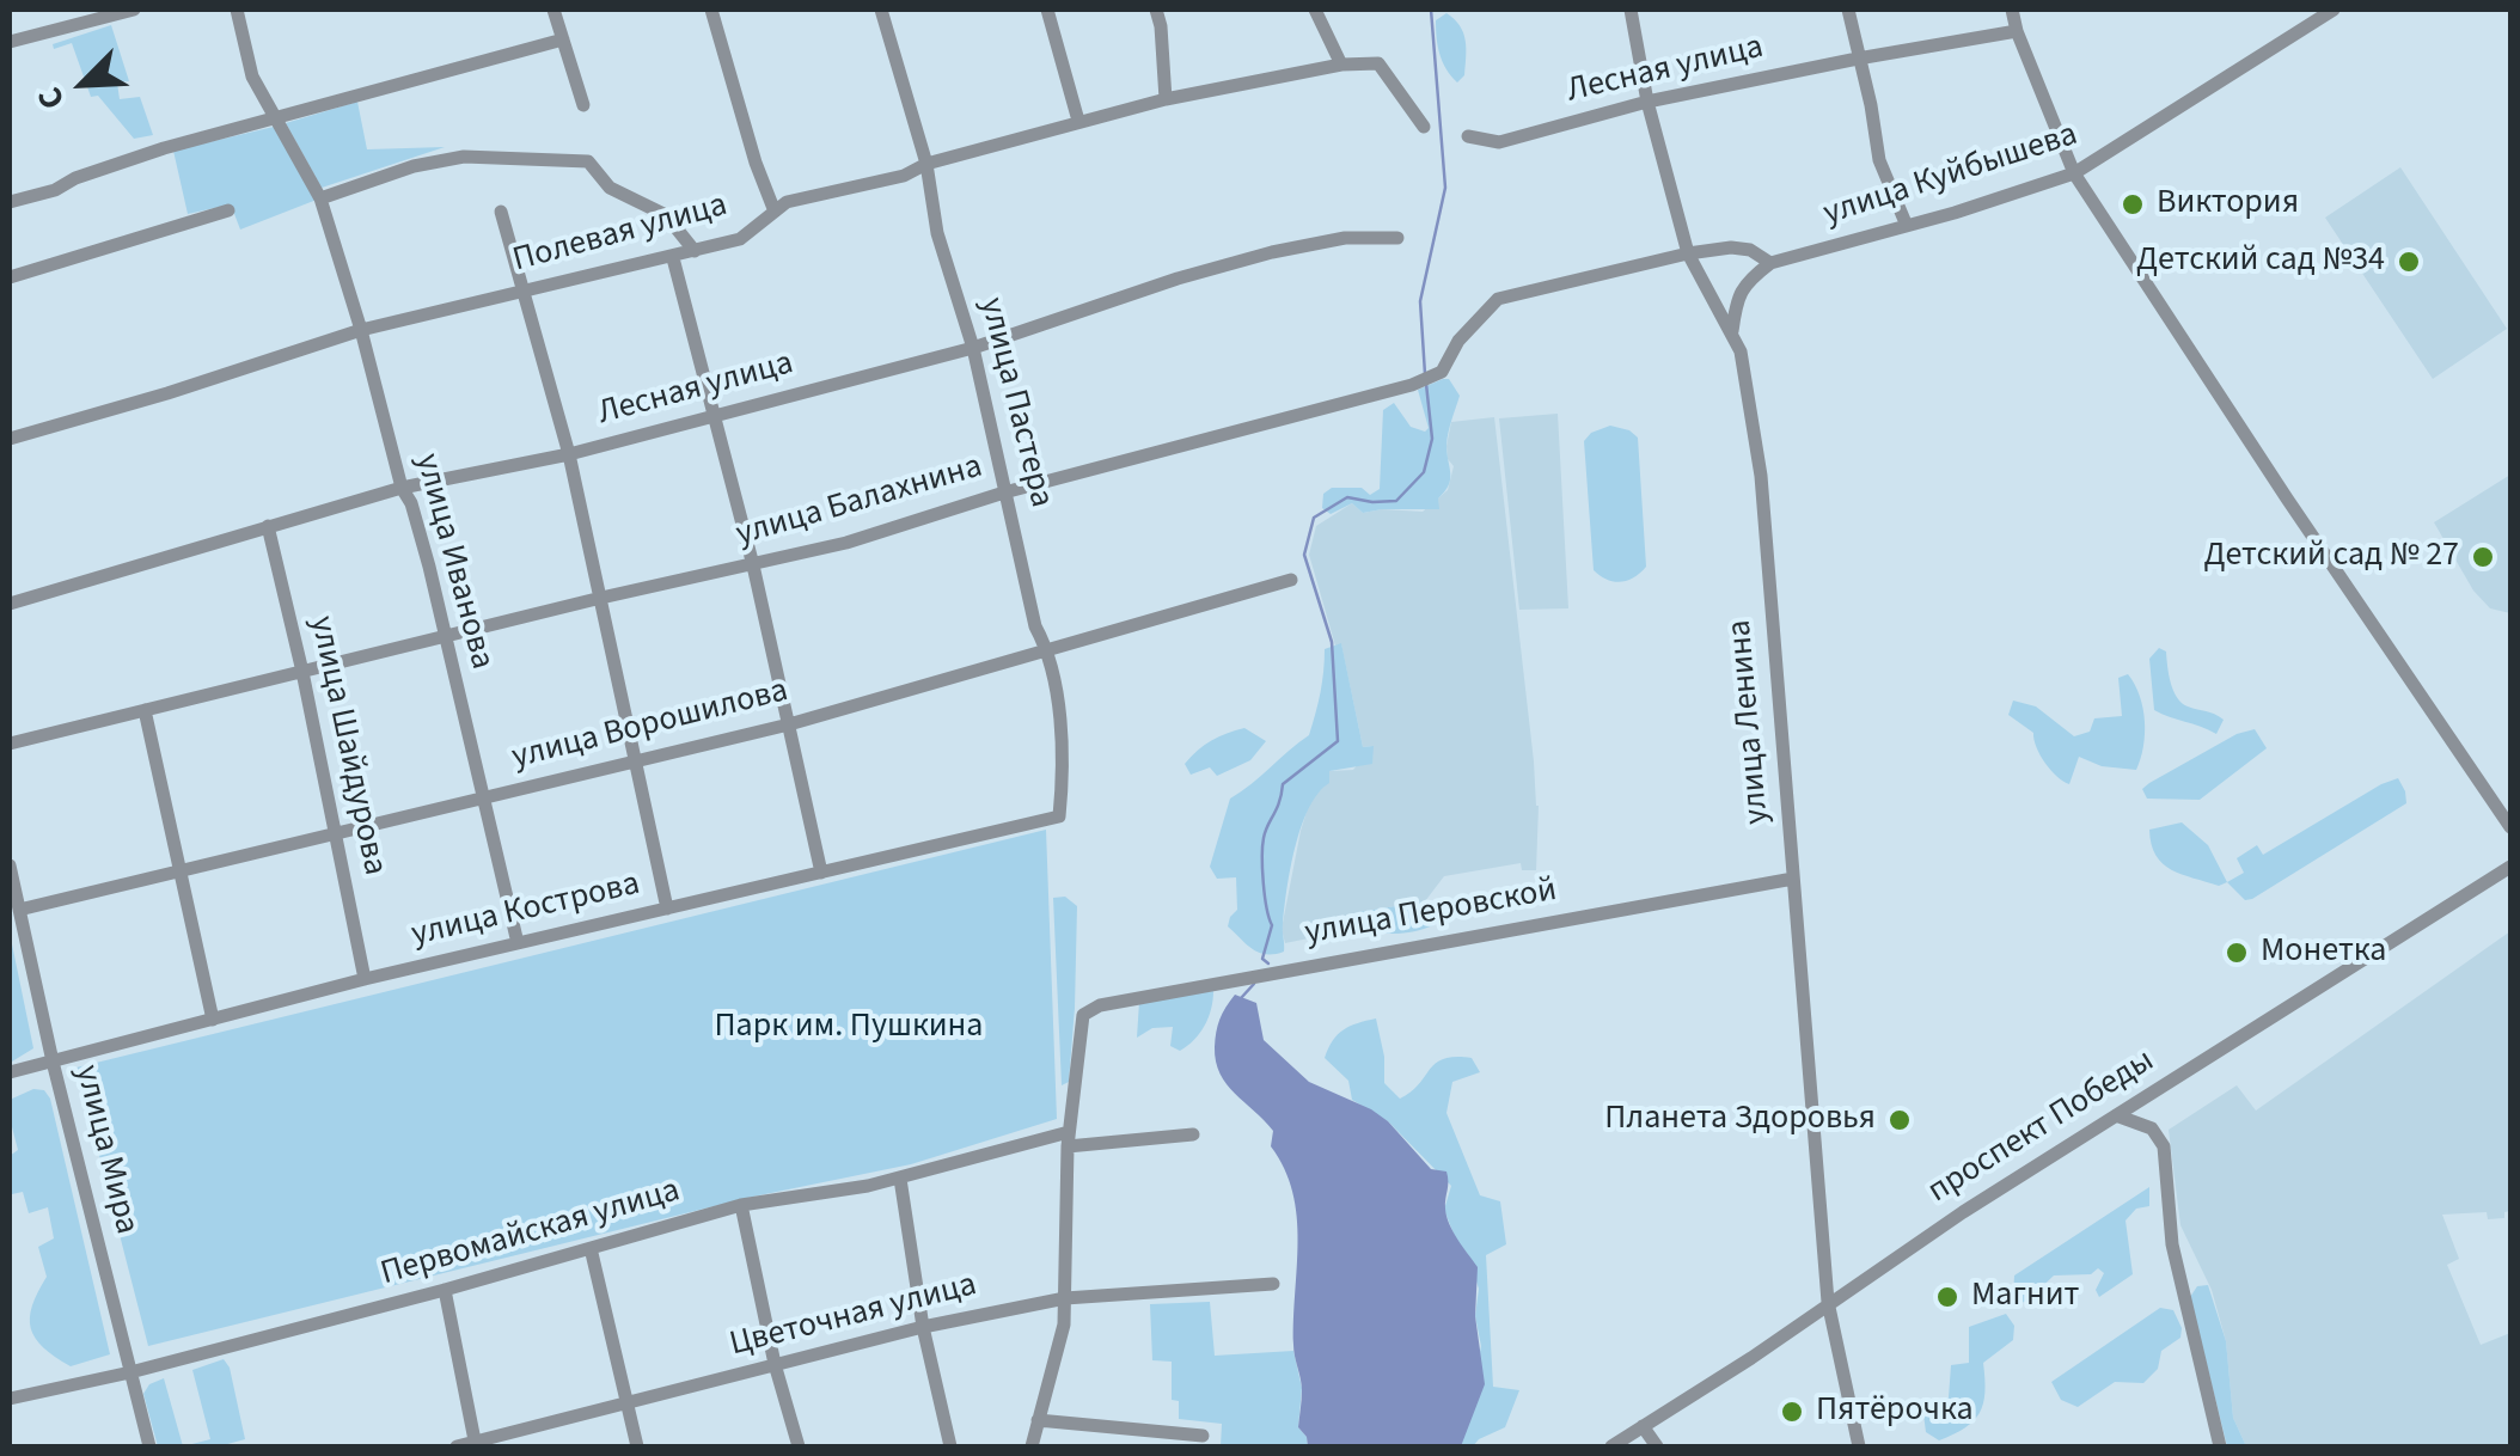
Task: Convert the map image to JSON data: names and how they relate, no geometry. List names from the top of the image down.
{
  "streets": {
    "street": [
      "Лесная улица",
      "улица Куйбышева",
      "Полевая улица",
      "улица Пастера",
      "улица Балахнина",
      "улица Иванова",
      "улица Ленина",
      "улица Ворошилова",
      "улица Шайдурова",
      "улица Кострова",
      "улица Перовской",
      "проспект Победы",
      "улица Мира",
      "Первомайская улица",
      "Цветочная улица"
    ]
  },
  "crossings": [
    ["Лесная улица", "улица Пастера"],
    ["Лесная улица", "улица Иванова"],
    ["Лесная улица", "улица Ленина"],
    ["Лесная улица", "улица Шайдурова"],
    ["улица Куйбышева", "улица Балахнина"],
    ["Полевая улица", "улица Пастера"],
    ["Полевая улица", "улица Иванова"],
    ["улица Пастера", "улица Балахнина"],
    ["улица Пастера", "улица Ворошилова"],
    ["улица Пастера", "улица Кострова"],
    ["улица Балахнина", "улица Иванова"],
    ["улица Балахнина", "улица Ленина"],
    ["улица Балахнина", "улица Шайдурова"],
    ["улица Иванова", "улица Ворошилова"],
    ["улица Иванова", "улица Кострова"],
    ["улица Ленина", "улица Перовской"],
    ["улица Ленина", "проспект Победы"],
    ["улица Ворошилова", "улица Шайдурова"],
    ["улица Ворошилова", "улица Мира"],
    ["улица Шайдурова", "улица Кострова"],
    ["улица Кострова", "улица Мира"],
    ["улица Перовской", "Первомайская улица"],
    ["улица Мира", "Первомайская улица"]
  ],
  "parks": ["Парк им. Пушкина"],
  "places": [
    "Виктория",
    "Детский сад №34",
    "Детский сад № 27",
    "Монетка",
    "Планета Здоровья",
    "Магнит",
    "Пятёрочка"
  ],
  "north": "bottom left"
}
